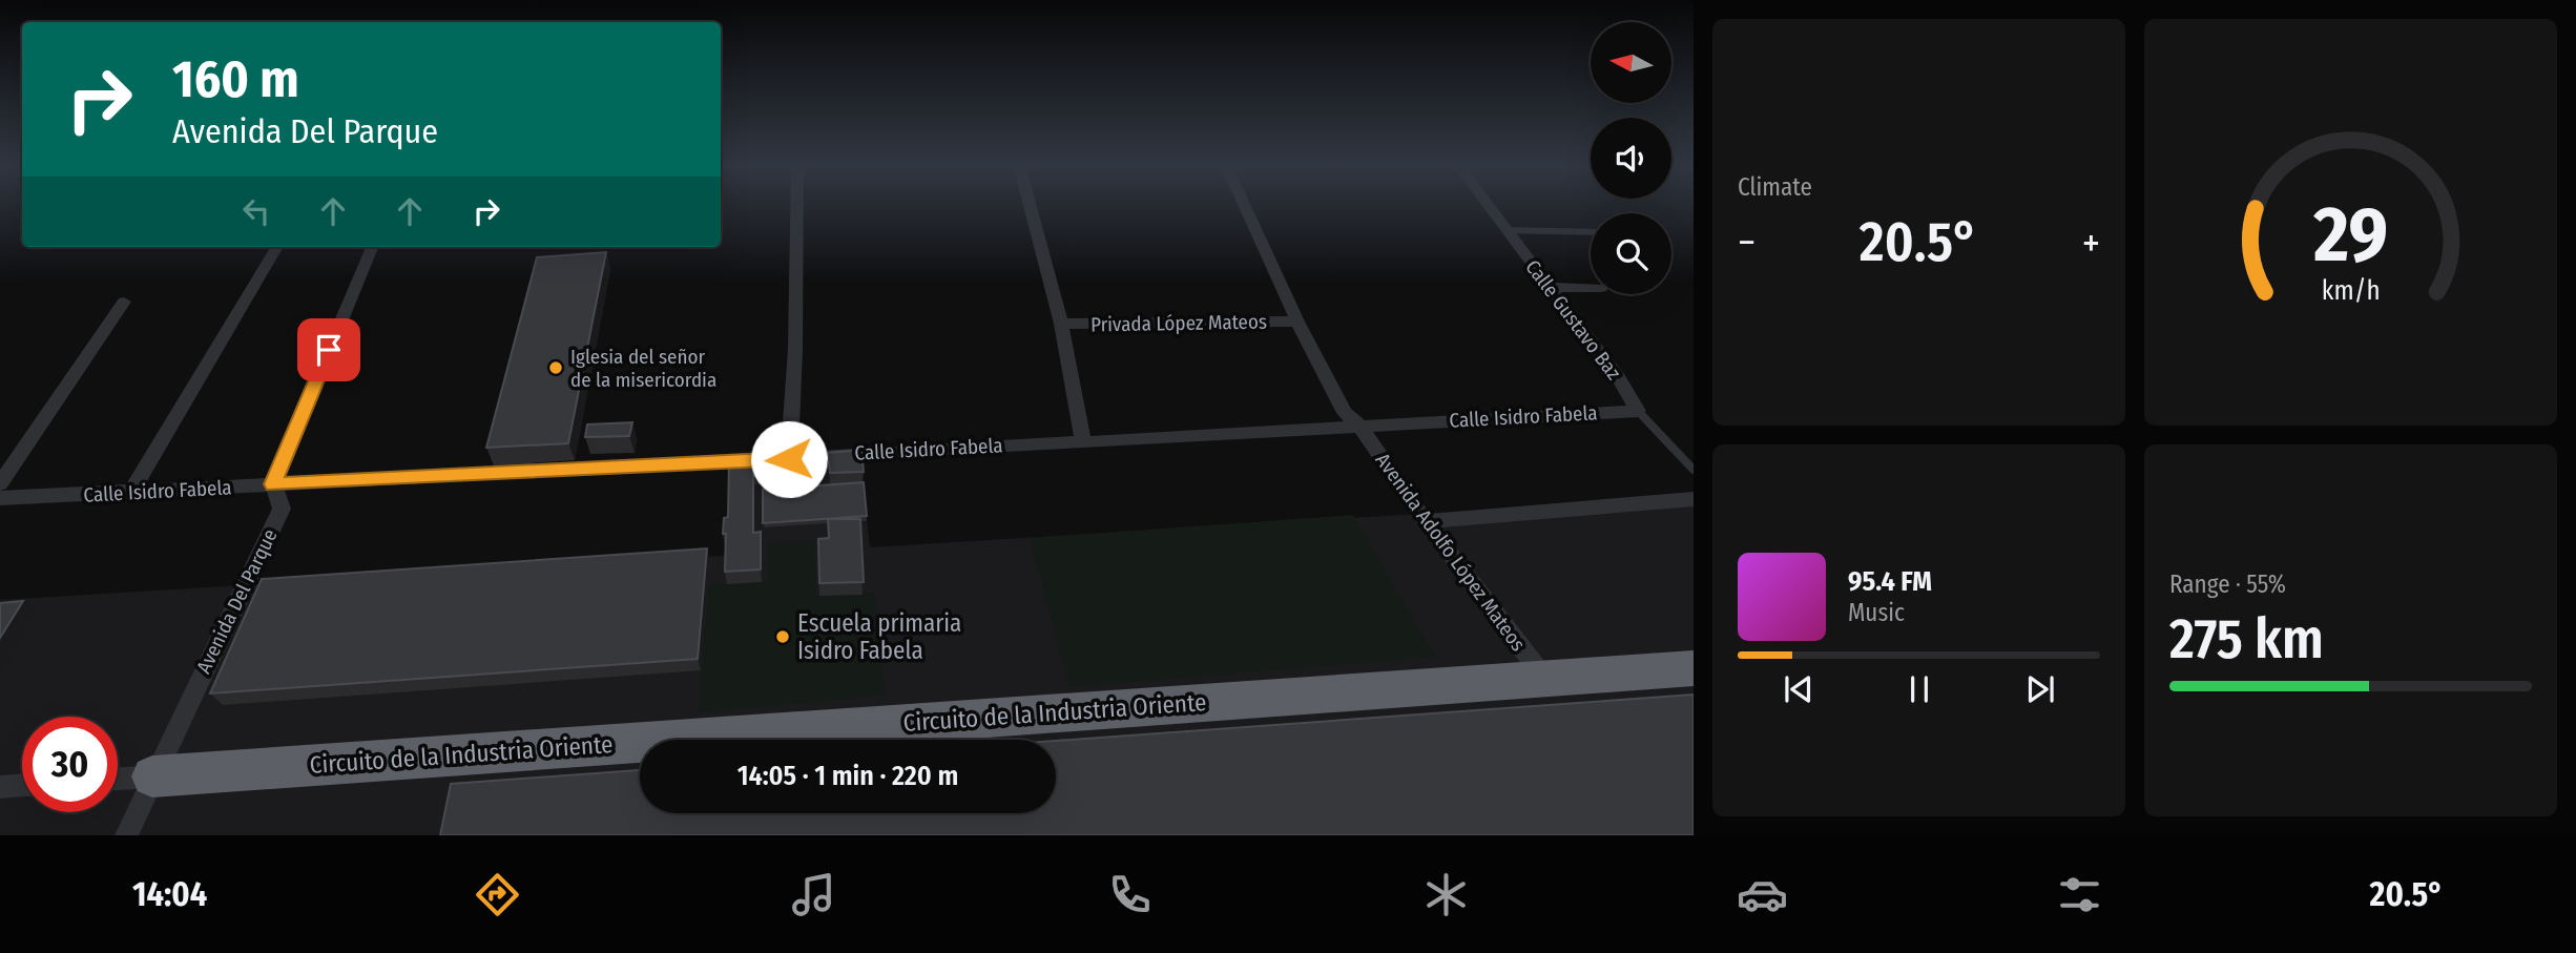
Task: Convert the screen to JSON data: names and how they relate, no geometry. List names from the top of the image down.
{
  "streets": {
    "highway": ["Circuito de la Industria Oriente"],
    "street": [
      "Calle Gustavo Baz",
      "Privada López Mateos",
      "Calle Isidro Fabela",
      "Avenida Adolfo López Mateos",
      "Avenida Del Parque"
    ]
  },
  "crossings": [
    ["Calle Gustavo Baz", "Calle Isidro Fabela"],
    ["Privada López Mateos", "Avenida Adolfo López Mateos"],
    ["Calle Isidro Fabela", "Avenida Adolfo López Mateos"],
    ["Calle Isidro Fabela", "Avenida Del Parque"],
    ["Avenida Adolfo López Mateos", "Circuito de la Industria Oriente"],
    ["Avenida Del Parque", "Circuito de la Industria Oriente"]
  ],
  "places": ["Iglesia del señor de la misericordia", "Escuela primaria Isidro Fabela"],
  "north": "left",
  "page": {
    "tile": [
      "Climate",
      ["Range · 55%", "275 km"]
    ],
    "turn": ["160 m", "Avenida Del Parque"],
    "heat": ["−", "20.5°", "+"],
    "song": ["95.4 FM", "Music"],
    "limit": "30",
    "trip": "14:05 · 1 min · 220 m",
    "tabs": ["14:04", "20.5°"],
    "gauge": ["29", "km/h"]
  }
}
